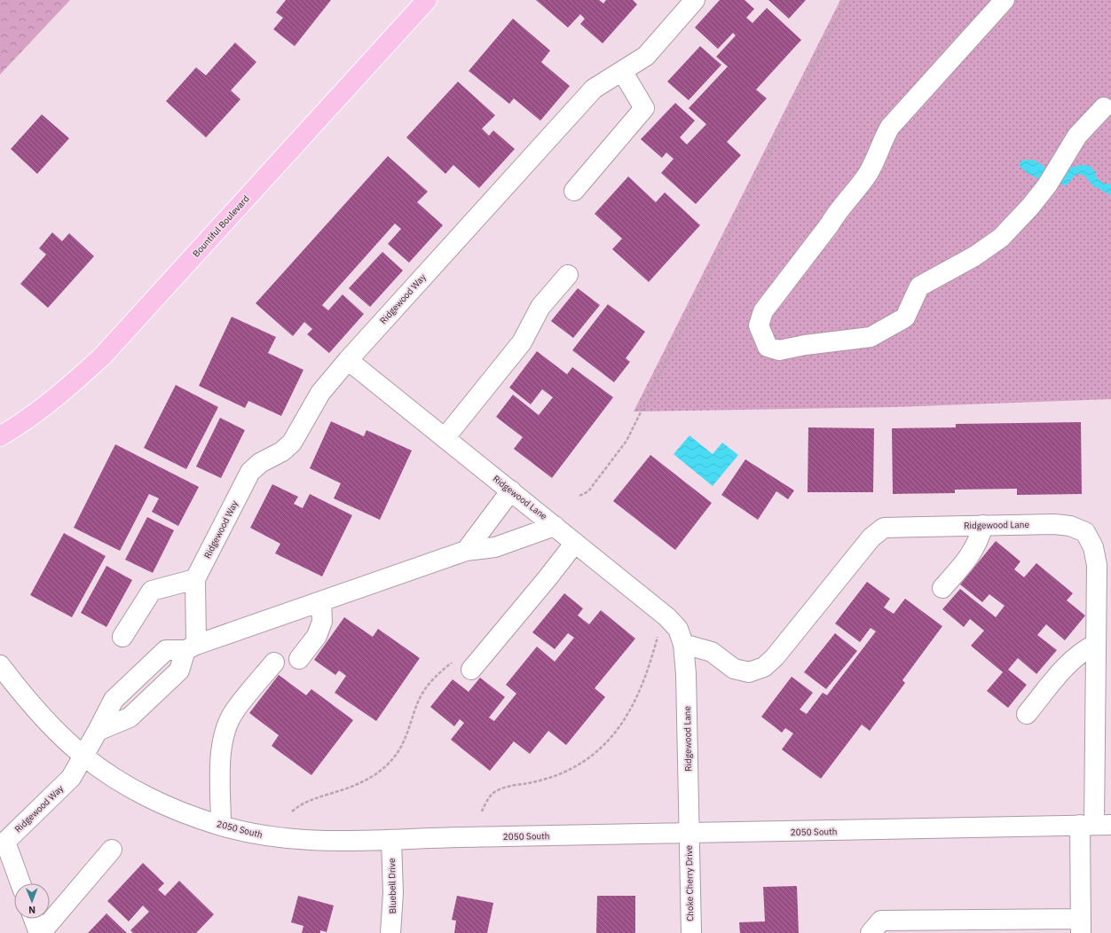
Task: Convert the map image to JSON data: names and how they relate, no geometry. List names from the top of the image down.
{
  "streets": {
    "main road": ["Bountiful Boulevard"],
    "street": [
      "Ridgewood Way",
      "Ridgewood Lane",
      "2050 South",
      "Choke Cherry Drive",
      "Bluebell Drive"
    ]
  },
  "crossings": [
    ["Ridgewood Way", "Ridgewood Lane"],
    ["Ridgewood Way", "2050 South"],
    ["Ridgewood Lane", "2050 South"],
    ["Ridgewood Lane", "Choke Cherry Drive"],
    ["2050 South", "Choke Cherry Drive"],
    ["2050 South", "Bluebell Drive"]
  ],
  "north": "bottom"
}
